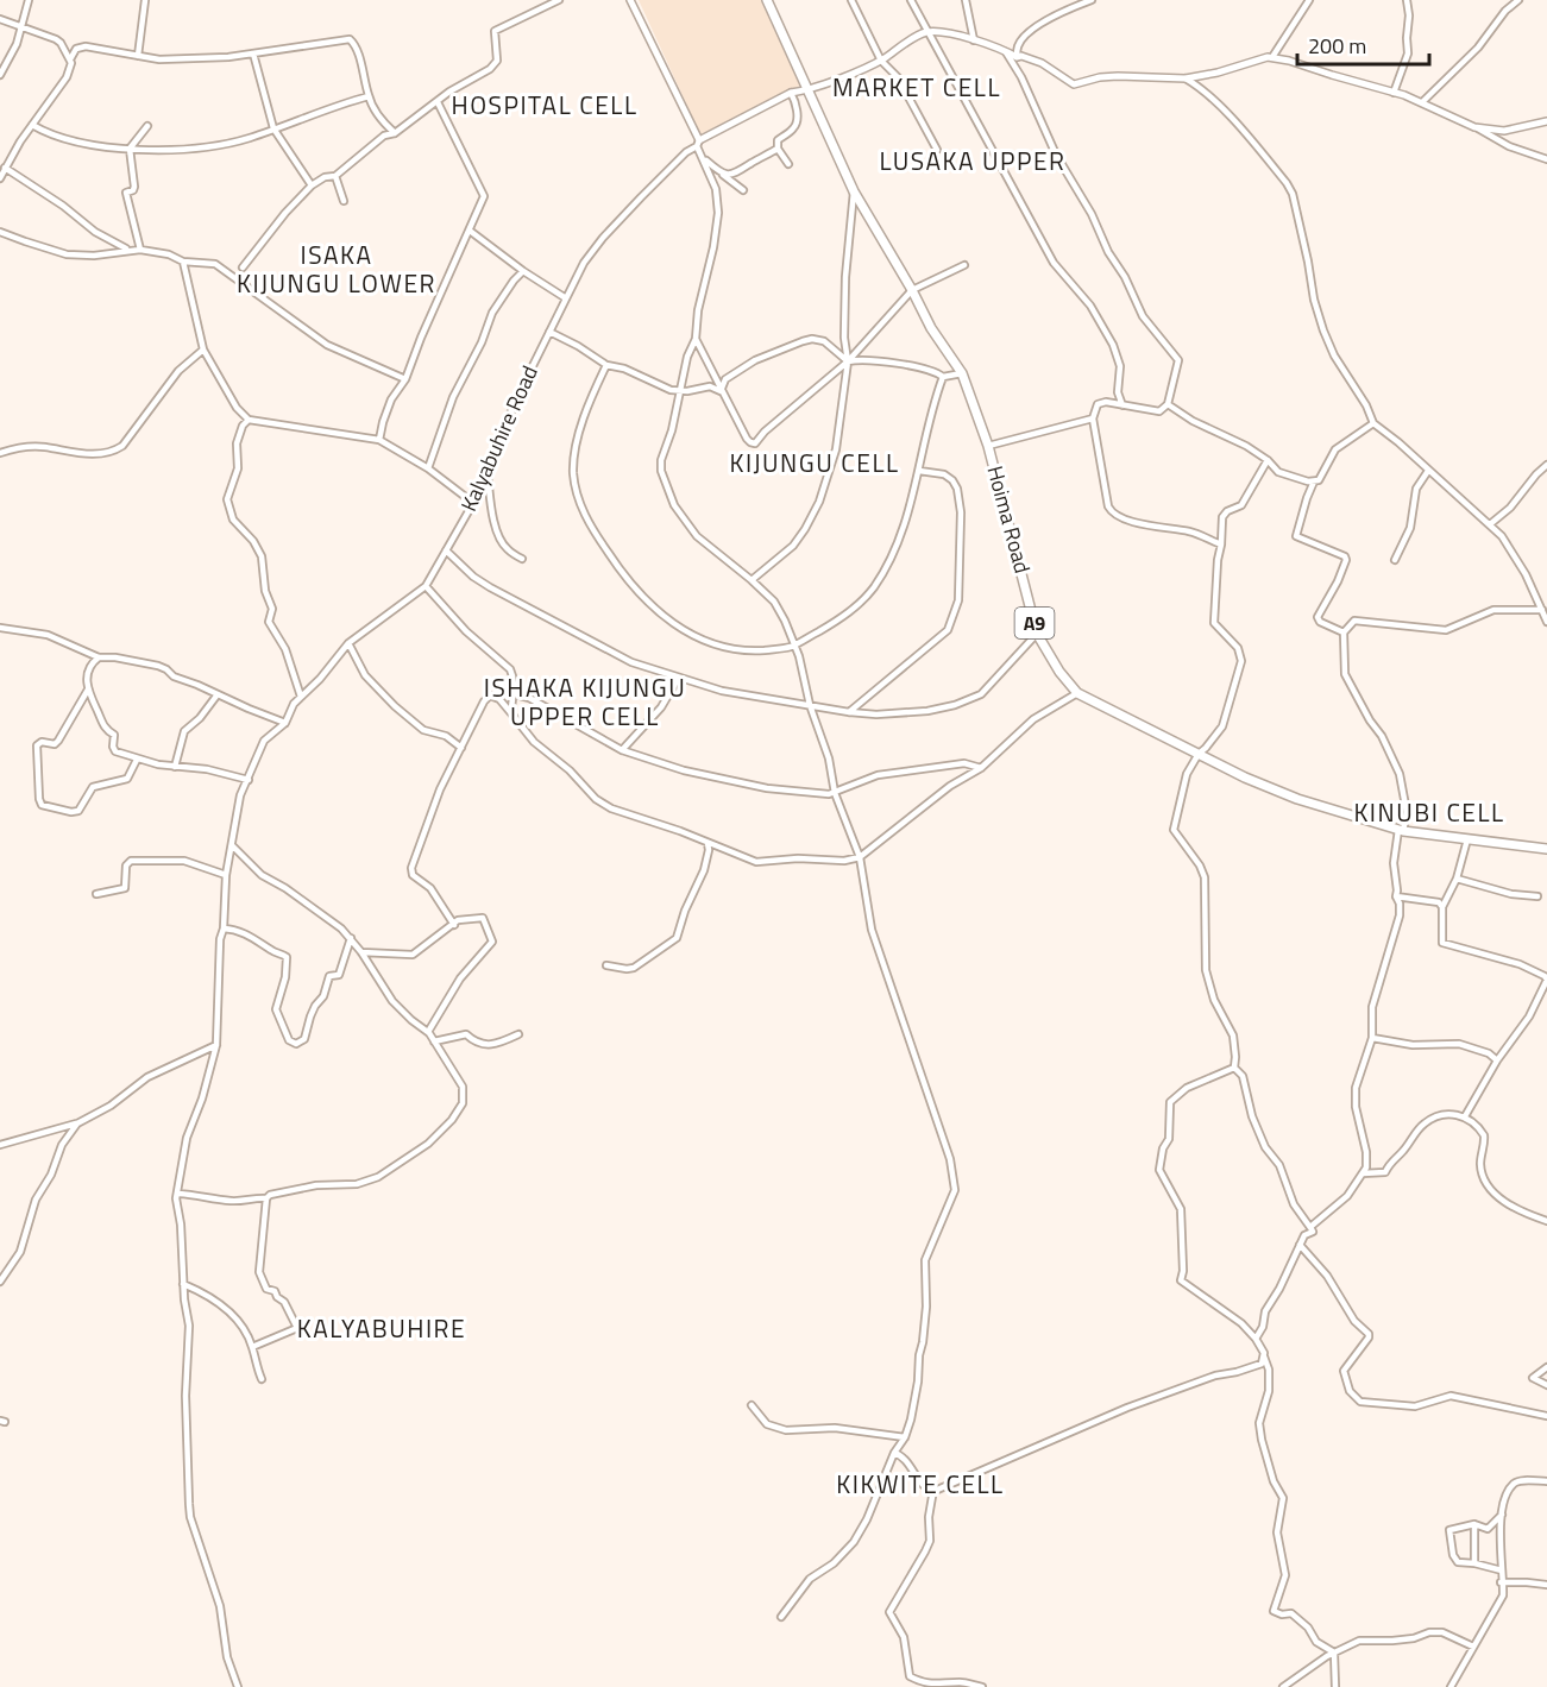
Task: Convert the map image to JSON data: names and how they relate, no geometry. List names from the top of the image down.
{
  "streets": {
    "main road": ["Hoima Road", "A9"],
    "street": ["Kalyabuhire Road"]
  },
  "districts": [
    "MARKET CELL",
    "HOSPITAL CELL",
    "LUSAKA UPPER",
    "ISAKA KIJUNGU LOWER",
    "KIJUNGU CELL",
    "ISHAKA KIJUNGU UPPER CELL",
    "KINUBI CELL",
    "KALYABUHIRE",
    "KIKWITE CELL"
  ],
  "scale_bar": "200 m"
}
